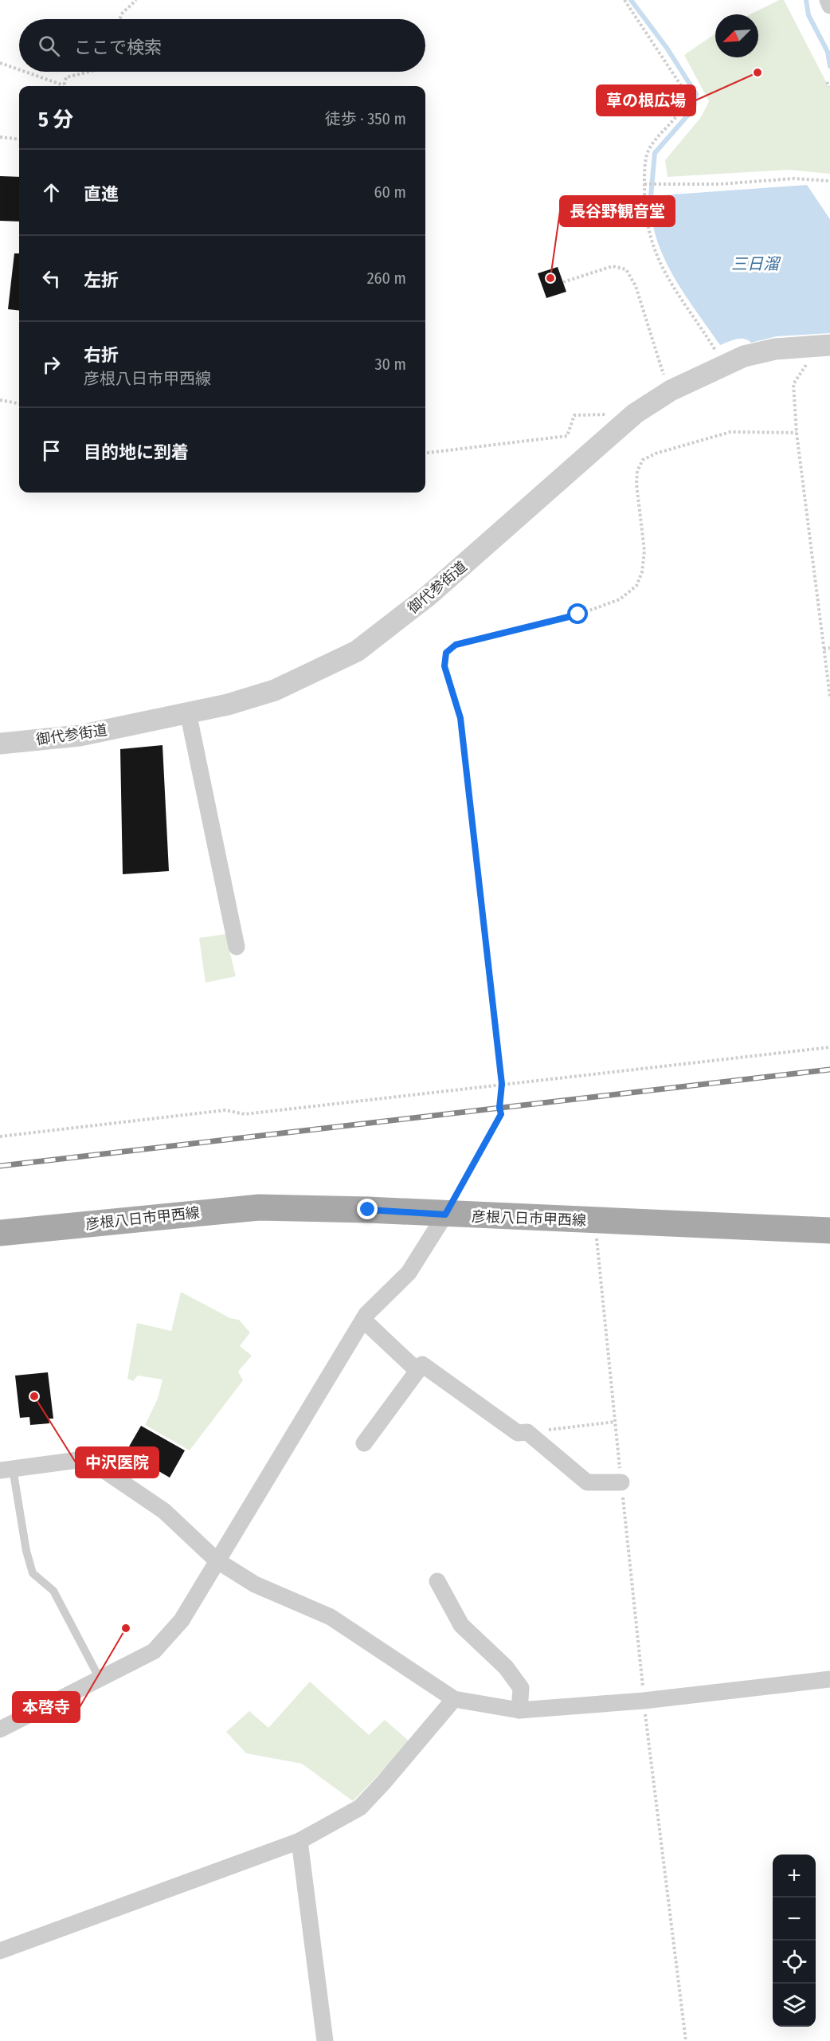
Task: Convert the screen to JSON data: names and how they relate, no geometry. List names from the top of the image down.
{
  "streets": {
    "main road": ["彦根八日市甲西線"],
    "street": ["御代参街道"]
  },
  "water": ["三日溜"],
  "places": [
    "草の根広場",
    "長谷野観音堂",
    "中沢医院",
    "本啓寺"
  ],
  "north": "bottom left",
  "page": {
    "search": "ここで検索",
    "heading": ["5 分", "徒歩 · 350 m"],
    "list": [
      ["直進", "60 m"],
      ["左折", "260 m"],
      ["右折", "彦根八日市甲西線", "30 m"],
      "目的地に到着"
    ],
    "map_buttons": ["+", "−"]
  }
}
